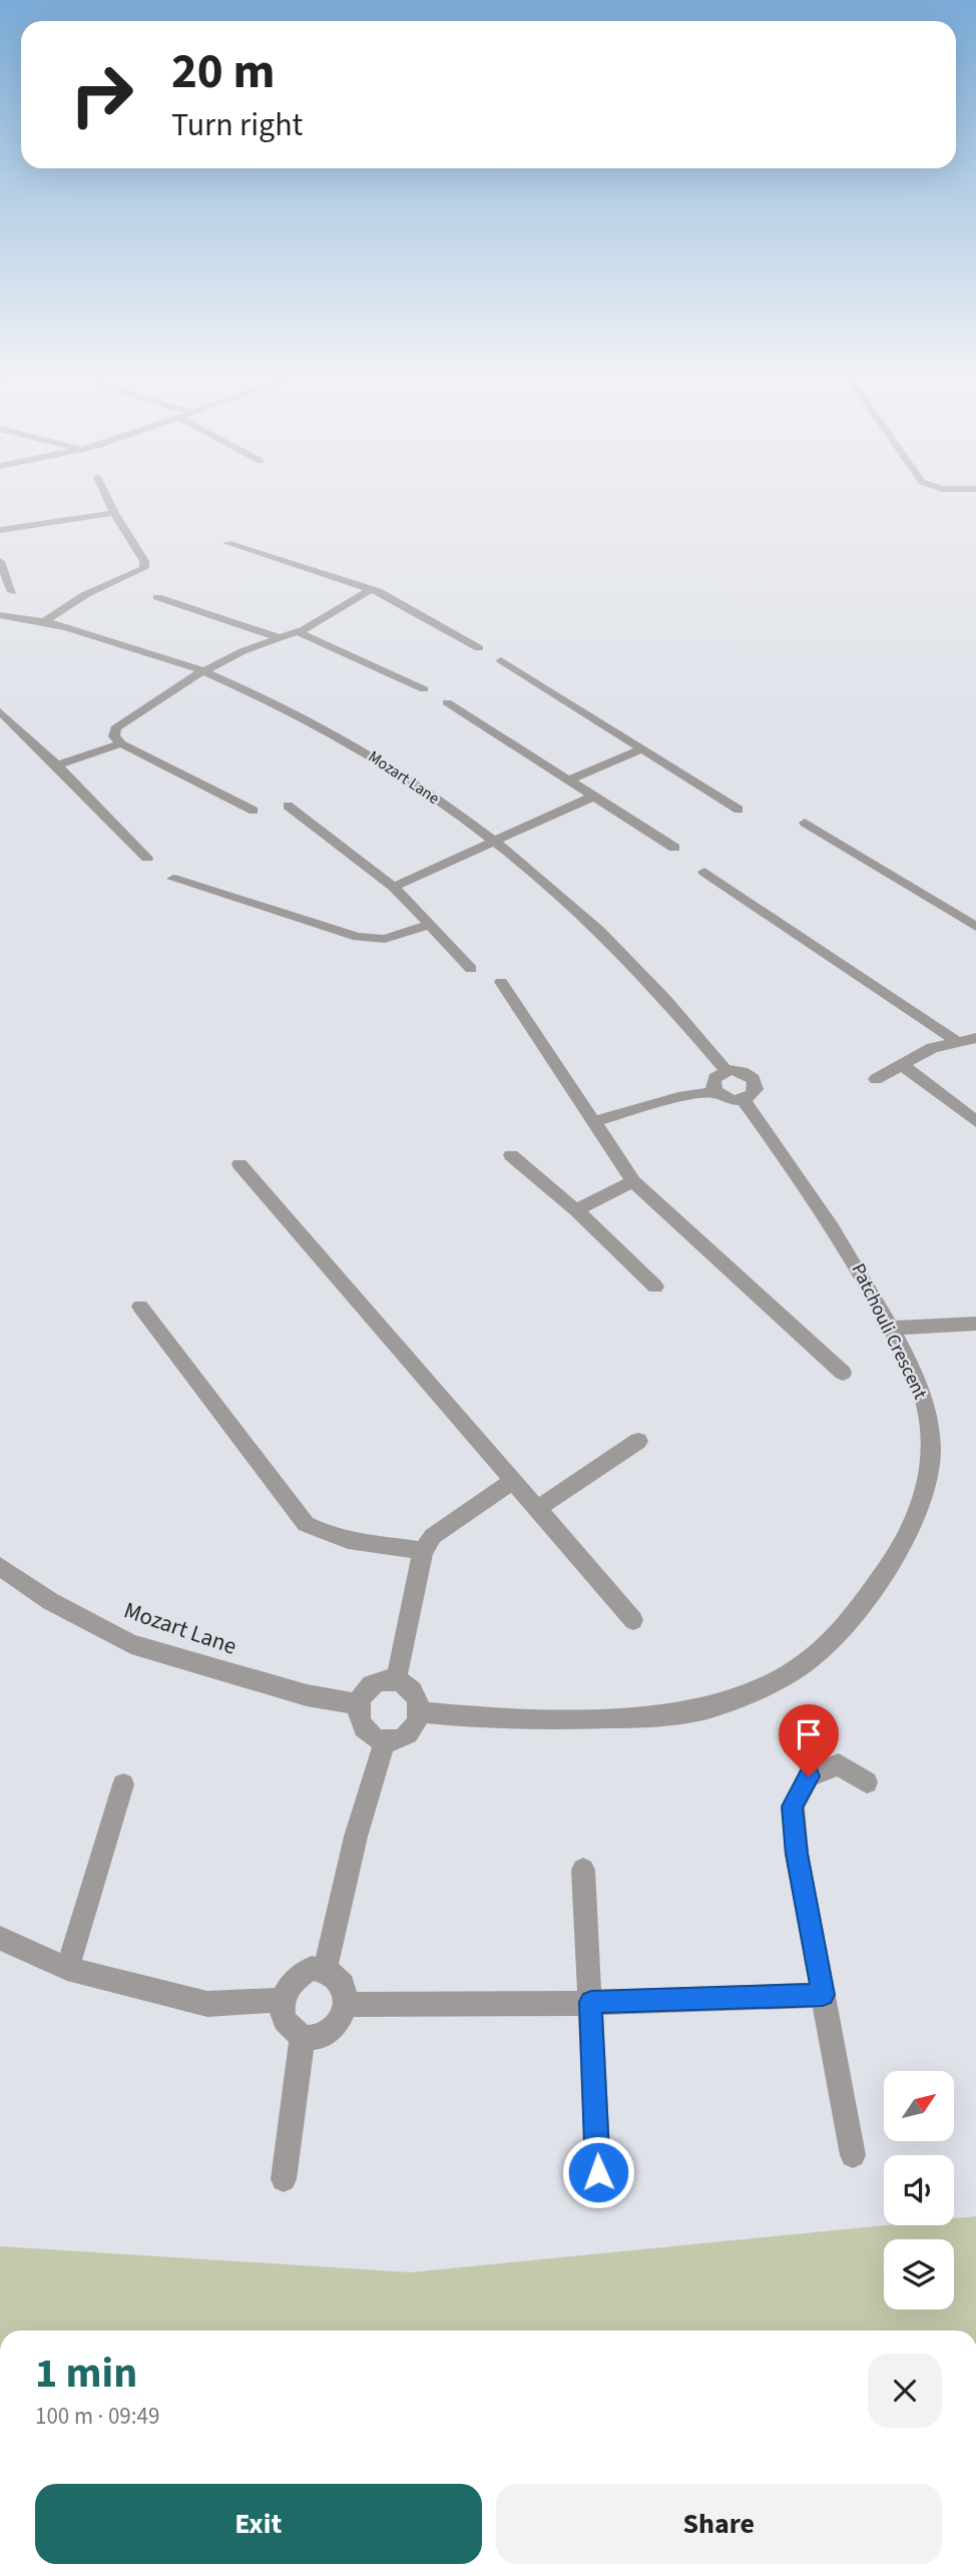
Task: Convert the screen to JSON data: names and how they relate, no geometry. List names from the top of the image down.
{
  "streets": {
    "street": ["Mozart Lane", "Patchouli Crescent"]
  },
  "crossings": [
    ["Mozart Lane", "Patchouli Crescent"]
  ],
  "north": "top right",
  "page": {
    "turn": ["20 m", "Turn right"],
    "heading": ["1 min", "100 m · 09:49"],
    "buttons": ["Exit", "Share"]
  }
}
